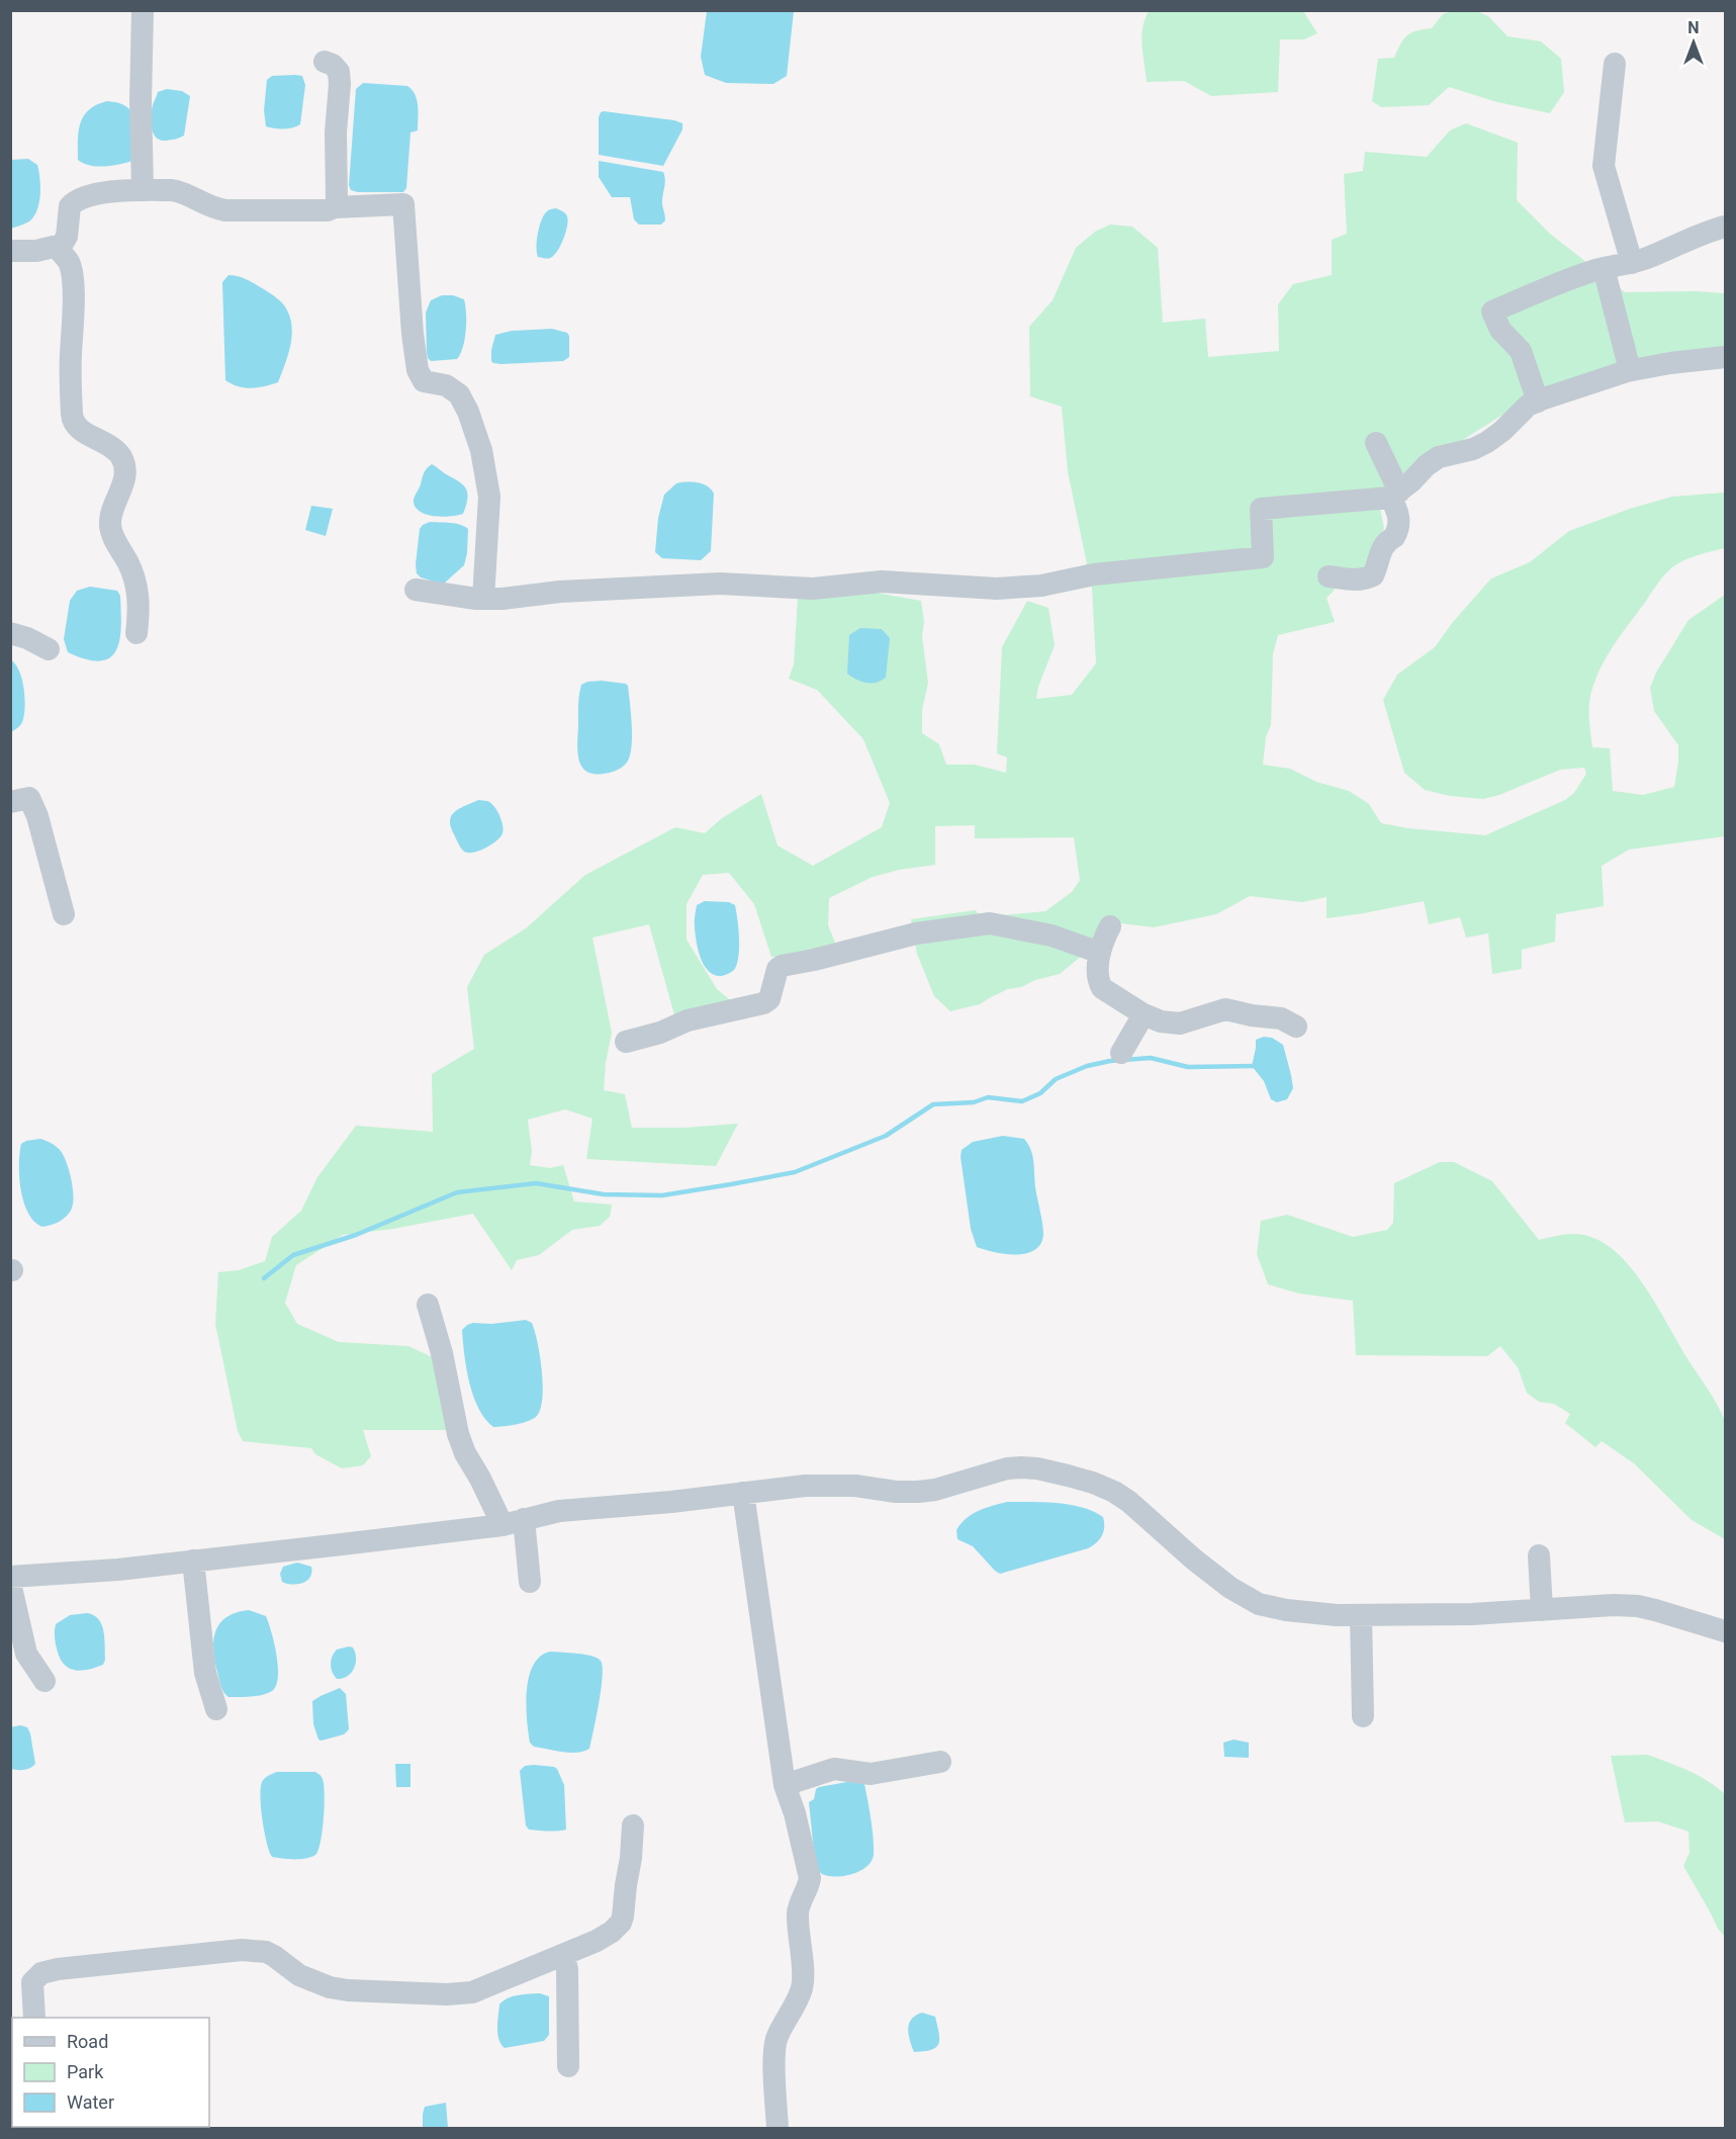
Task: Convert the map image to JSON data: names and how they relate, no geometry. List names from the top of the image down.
{
  "legend": ["Road", "Park", "Water"],
  "north": "top"
}
